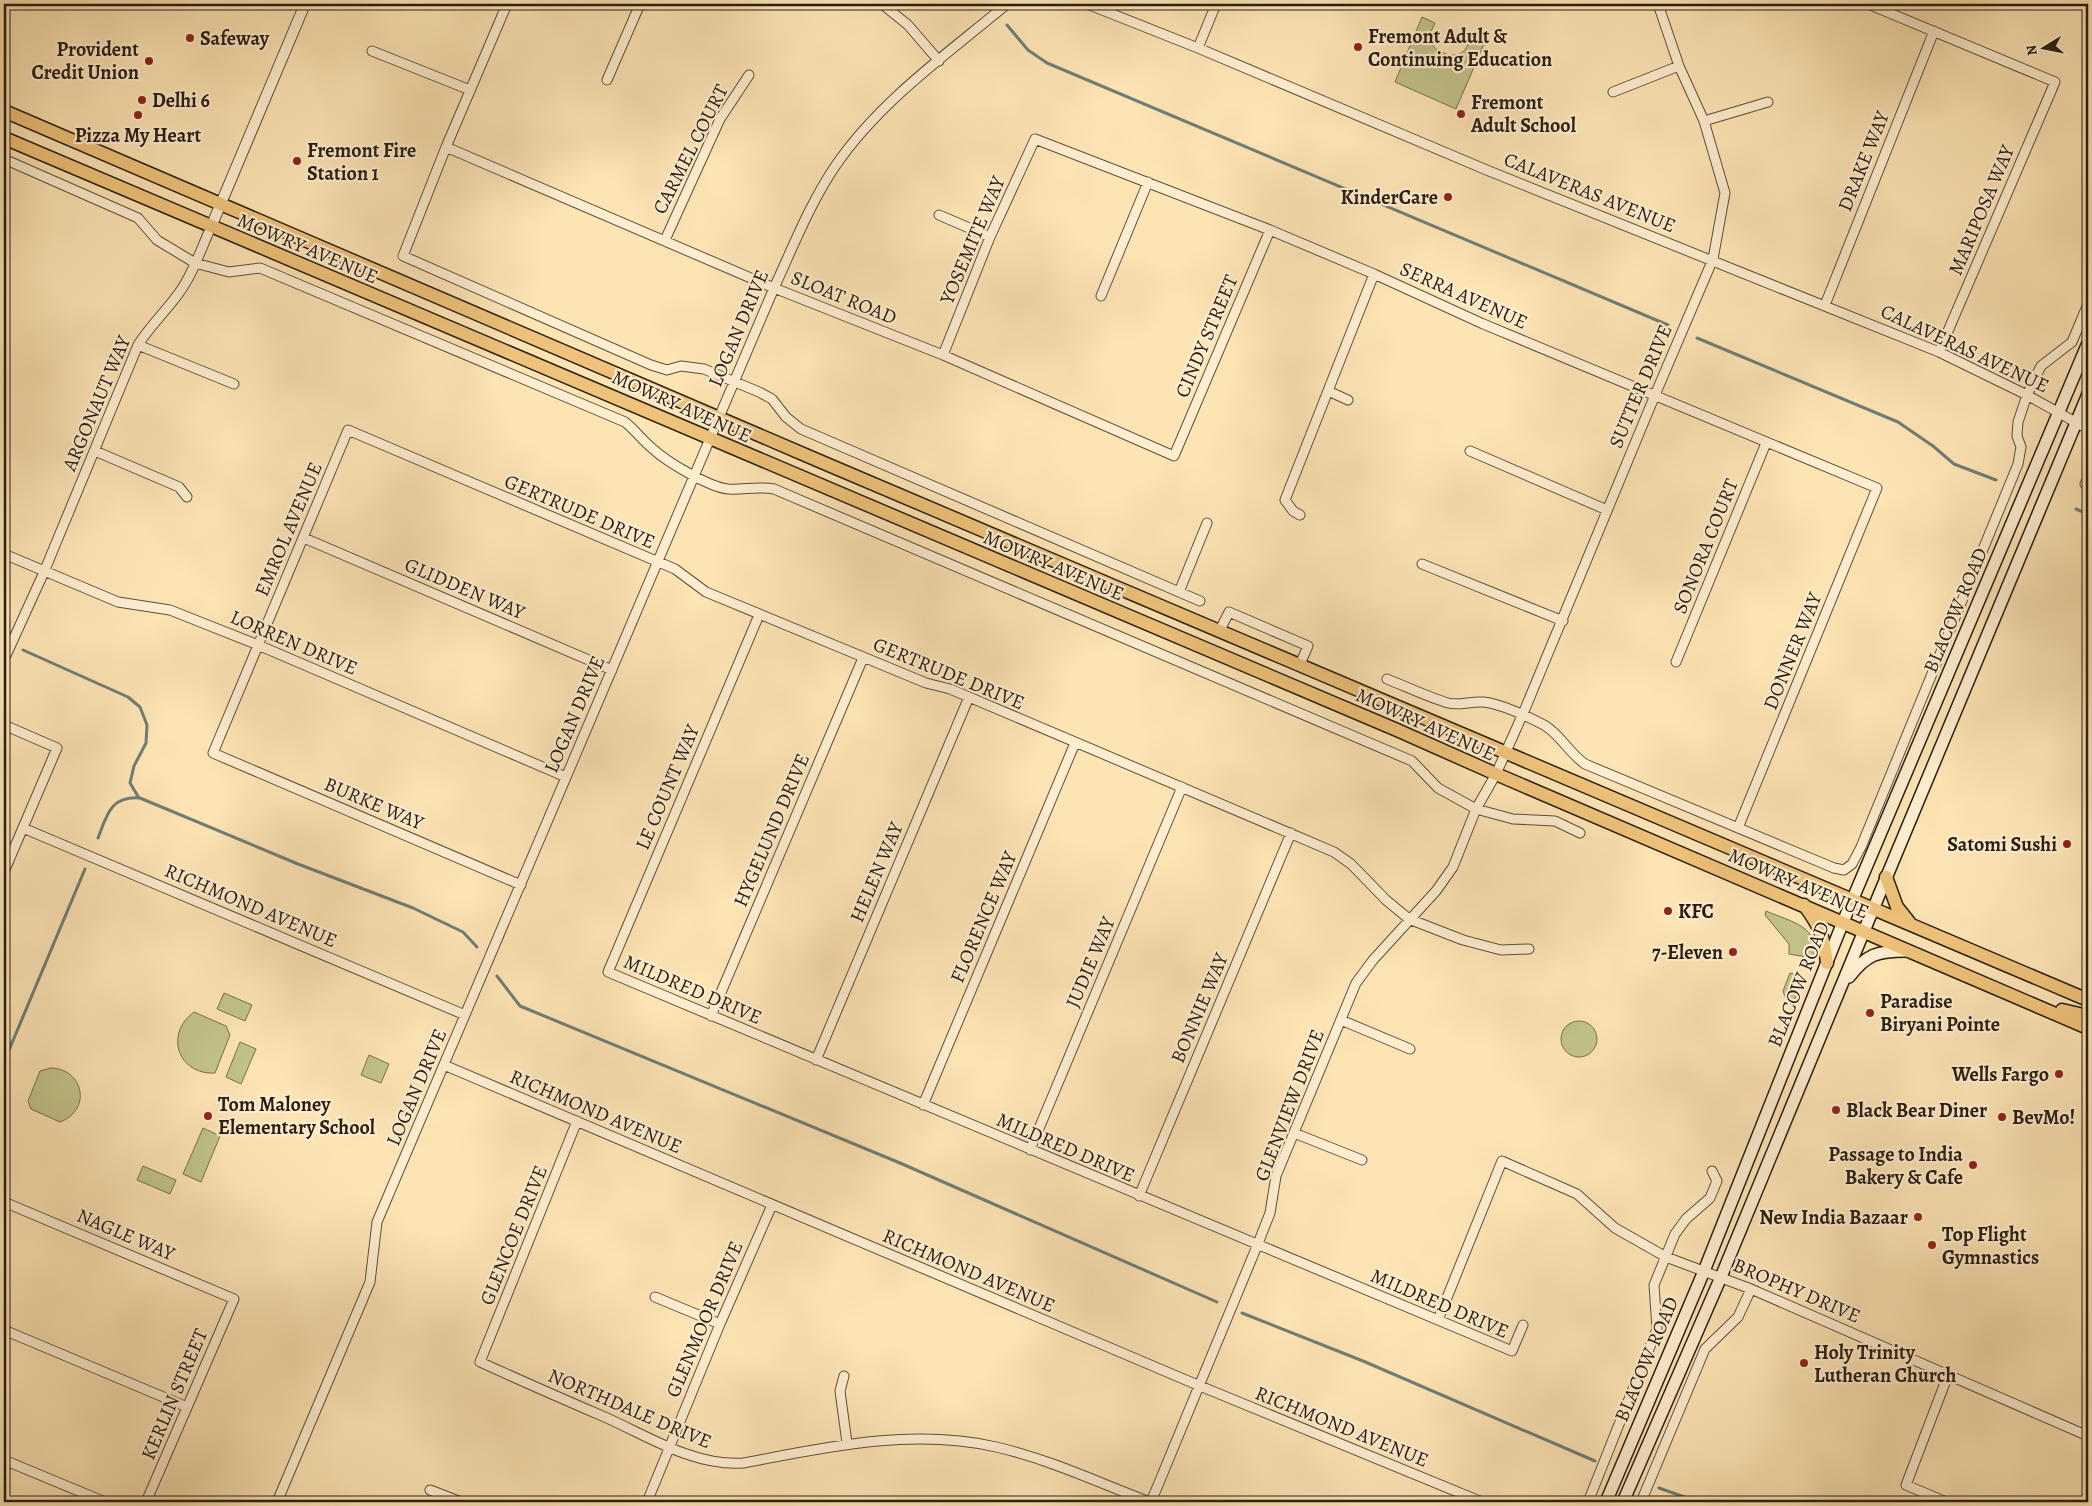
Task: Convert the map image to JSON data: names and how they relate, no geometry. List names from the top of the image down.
{
  "streets": {
    "main road": ["MOWRY AVENUE", "BLACOW ROAD"],
    "street": [
      "CARMEL COURT",
      "DRAKE WAY",
      "CALAVERAS AVENUE",
      "MARIPOSA WAY",
      "YOSEMITE WAY",
      "SERRA AVENUE",
      "SLOAT ROAD",
      "LOGAN DRIVE",
      "CINDY STREET",
      "SUTTER DRIVE",
      "ARGONAUT WAY",
      "GERTRUDE DRIVE",
      "EMROL AVENUE",
      "SONORA COURT",
      "GLIDDEN WAY",
      "LORREN DRIVE",
      "DONNER WAY",
      "LE COUNT WAY",
      "BURKE WAY",
      "HYGELUND DRIVE",
      "HELEN WAY",
      "RICHMOND AVENUE",
      "FLORENCE WAY",
      "JUDIE WAY",
      "MILDRED DRIVE",
      "BONNIE WAY",
      "GLENVIEW DRIVE",
      "NAGLE WAY",
      "GLENCOE DRIVE",
      "BROPHY DRIVE",
      "GLENMOOR DRIVE",
      "KERLIN STREET",
      "NORTHDALE DRIVE"
    ]
  },
  "crossings": [
    ["CARMEL COURT", "SLOAT ROAD"],
    ["DRAKE WAY", "CALAVERAS AVENUE"],
    ["DRAKE WAY", "MARIPOSA WAY"],
    ["CALAVERAS AVENUE", "MARIPOSA WAY"],
    ["CALAVERAS AVENUE", "SUTTER DRIVE"],
    ["CALAVERAS AVENUE", "BLACOW ROAD"],
    ["YOSEMITE WAY", "SERRA AVENUE"],
    ["YOSEMITE WAY", "SLOAT ROAD"],
    ["MOWRY AVENUE", "SLOAT ROAD"],
    ["MOWRY AVENUE", "LOGAN DRIVE"],
    ["MOWRY AVENUE", "SUTTER DRIVE"],
    ["MOWRY AVENUE", "ARGONAUT WAY"],
    ["MOWRY AVENUE", "BLACOW ROAD"],
    ["MOWRY AVENUE", "DONNER WAY"],
    ["MOWRY AVENUE", "GLENVIEW DRIVE"],
    ["SERRA AVENUE", "CINDY STREET"],
    ["SERRA AVENUE", "SUTTER DRIVE"],
    ["SERRA AVENUE", "SONORA COURT"],
    ["SERRA AVENUE", "DONNER WAY"],
    ["SLOAT ROAD", "LOGAN DRIVE"],
    ["SLOAT ROAD", "CINDY STREET"],
    ["LOGAN DRIVE", "GERTRUDE DRIVE"],
    ["LOGAN DRIVE", "GLIDDEN WAY"],
    ["LOGAN DRIVE", "LORREN DRIVE"],
    ["LOGAN DRIVE", "BURKE WAY"],
    ["LOGAN DRIVE", "RICHMOND AVENUE"],
    ["SUTTER DRIVE", "GLENVIEW DRIVE"],
    ["ARGONAUT WAY", "LORREN DRIVE"],
    ["GERTRUDE DRIVE", "EMROL AVENUE"],
    ["GERTRUDE DRIVE", "LE COUNT WAY"],
    ["GERTRUDE DRIVE", "HYGELUND DRIVE"],
    ["GERTRUDE DRIVE", "HELEN WAY"],
    ["GERTRUDE DRIVE", "FLORENCE WAY"],
    ["GERTRUDE DRIVE", "JUDIE WAY"],
    ["GERTRUDE DRIVE", "BONNIE WAY"],
    ["GERTRUDE DRIVE", "GLENVIEW DRIVE"],
    ["EMROL AVENUE", "GLIDDEN WAY"],
    ["EMROL AVENUE", "LORREN DRIVE"],
    ["EMROL AVENUE", "BURKE WAY"],
    ["BLACOW ROAD", "BROPHY DRIVE"],
    ["LE COUNT WAY", "MILDRED DRIVE"],
    ["HYGELUND DRIVE", "MILDRED DRIVE"],
    ["HELEN WAY", "MILDRED DRIVE"],
    ["RICHMOND AVENUE", "GLENVIEW DRIVE"],
    ["RICHMOND AVENUE", "GLENCOE DRIVE"],
    ["RICHMOND AVENUE", "GLENMOOR DRIVE"],
    ["FLORENCE WAY", "MILDRED DRIVE"],
    ["JUDIE WAY", "MILDRED DRIVE"],
    ["MILDRED DRIVE", "BONNIE WAY"],
    ["MILDRED DRIVE", "GLENVIEW DRIVE"],
    ["MILDRED DRIVE", "BROPHY DRIVE"],
    ["GLENVIEW DRIVE", "NORTHDALE DRIVE"],
    ["NAGLE WAY", "KERLIN STREET"],
    ["GLENCOE DRIVE", "NORTHDALE DRIVE"],
    ["GLENMOOR DRIVE", "NORTHDALE DRIVE"]
  ],
  "places": [
    "Safeway",
    "Fremont Adult & Continuing Education",
    "Provident Credit Union",
    "Delhi 6",
    "Fremont Adult School",
    "Pizza My Heart",
    "Fremont Fire Station 1",
    "KinderCare",
    "Satomi Sushi",
    "KFC",
    "7-Eleven",
    "Paradise Biryani Pointe",
    "Wells Fargo",
    "Black Bear Diner",
    "Tom Maloney Elementary School",
    "BevMo!",
    "Passage to India Bakery & Cafe",
    "New India Bazaar",
    "Top Flight Gymnastics",
    "Holy Trinity Lutheran Church"
  ],
  "north": "left"
}
